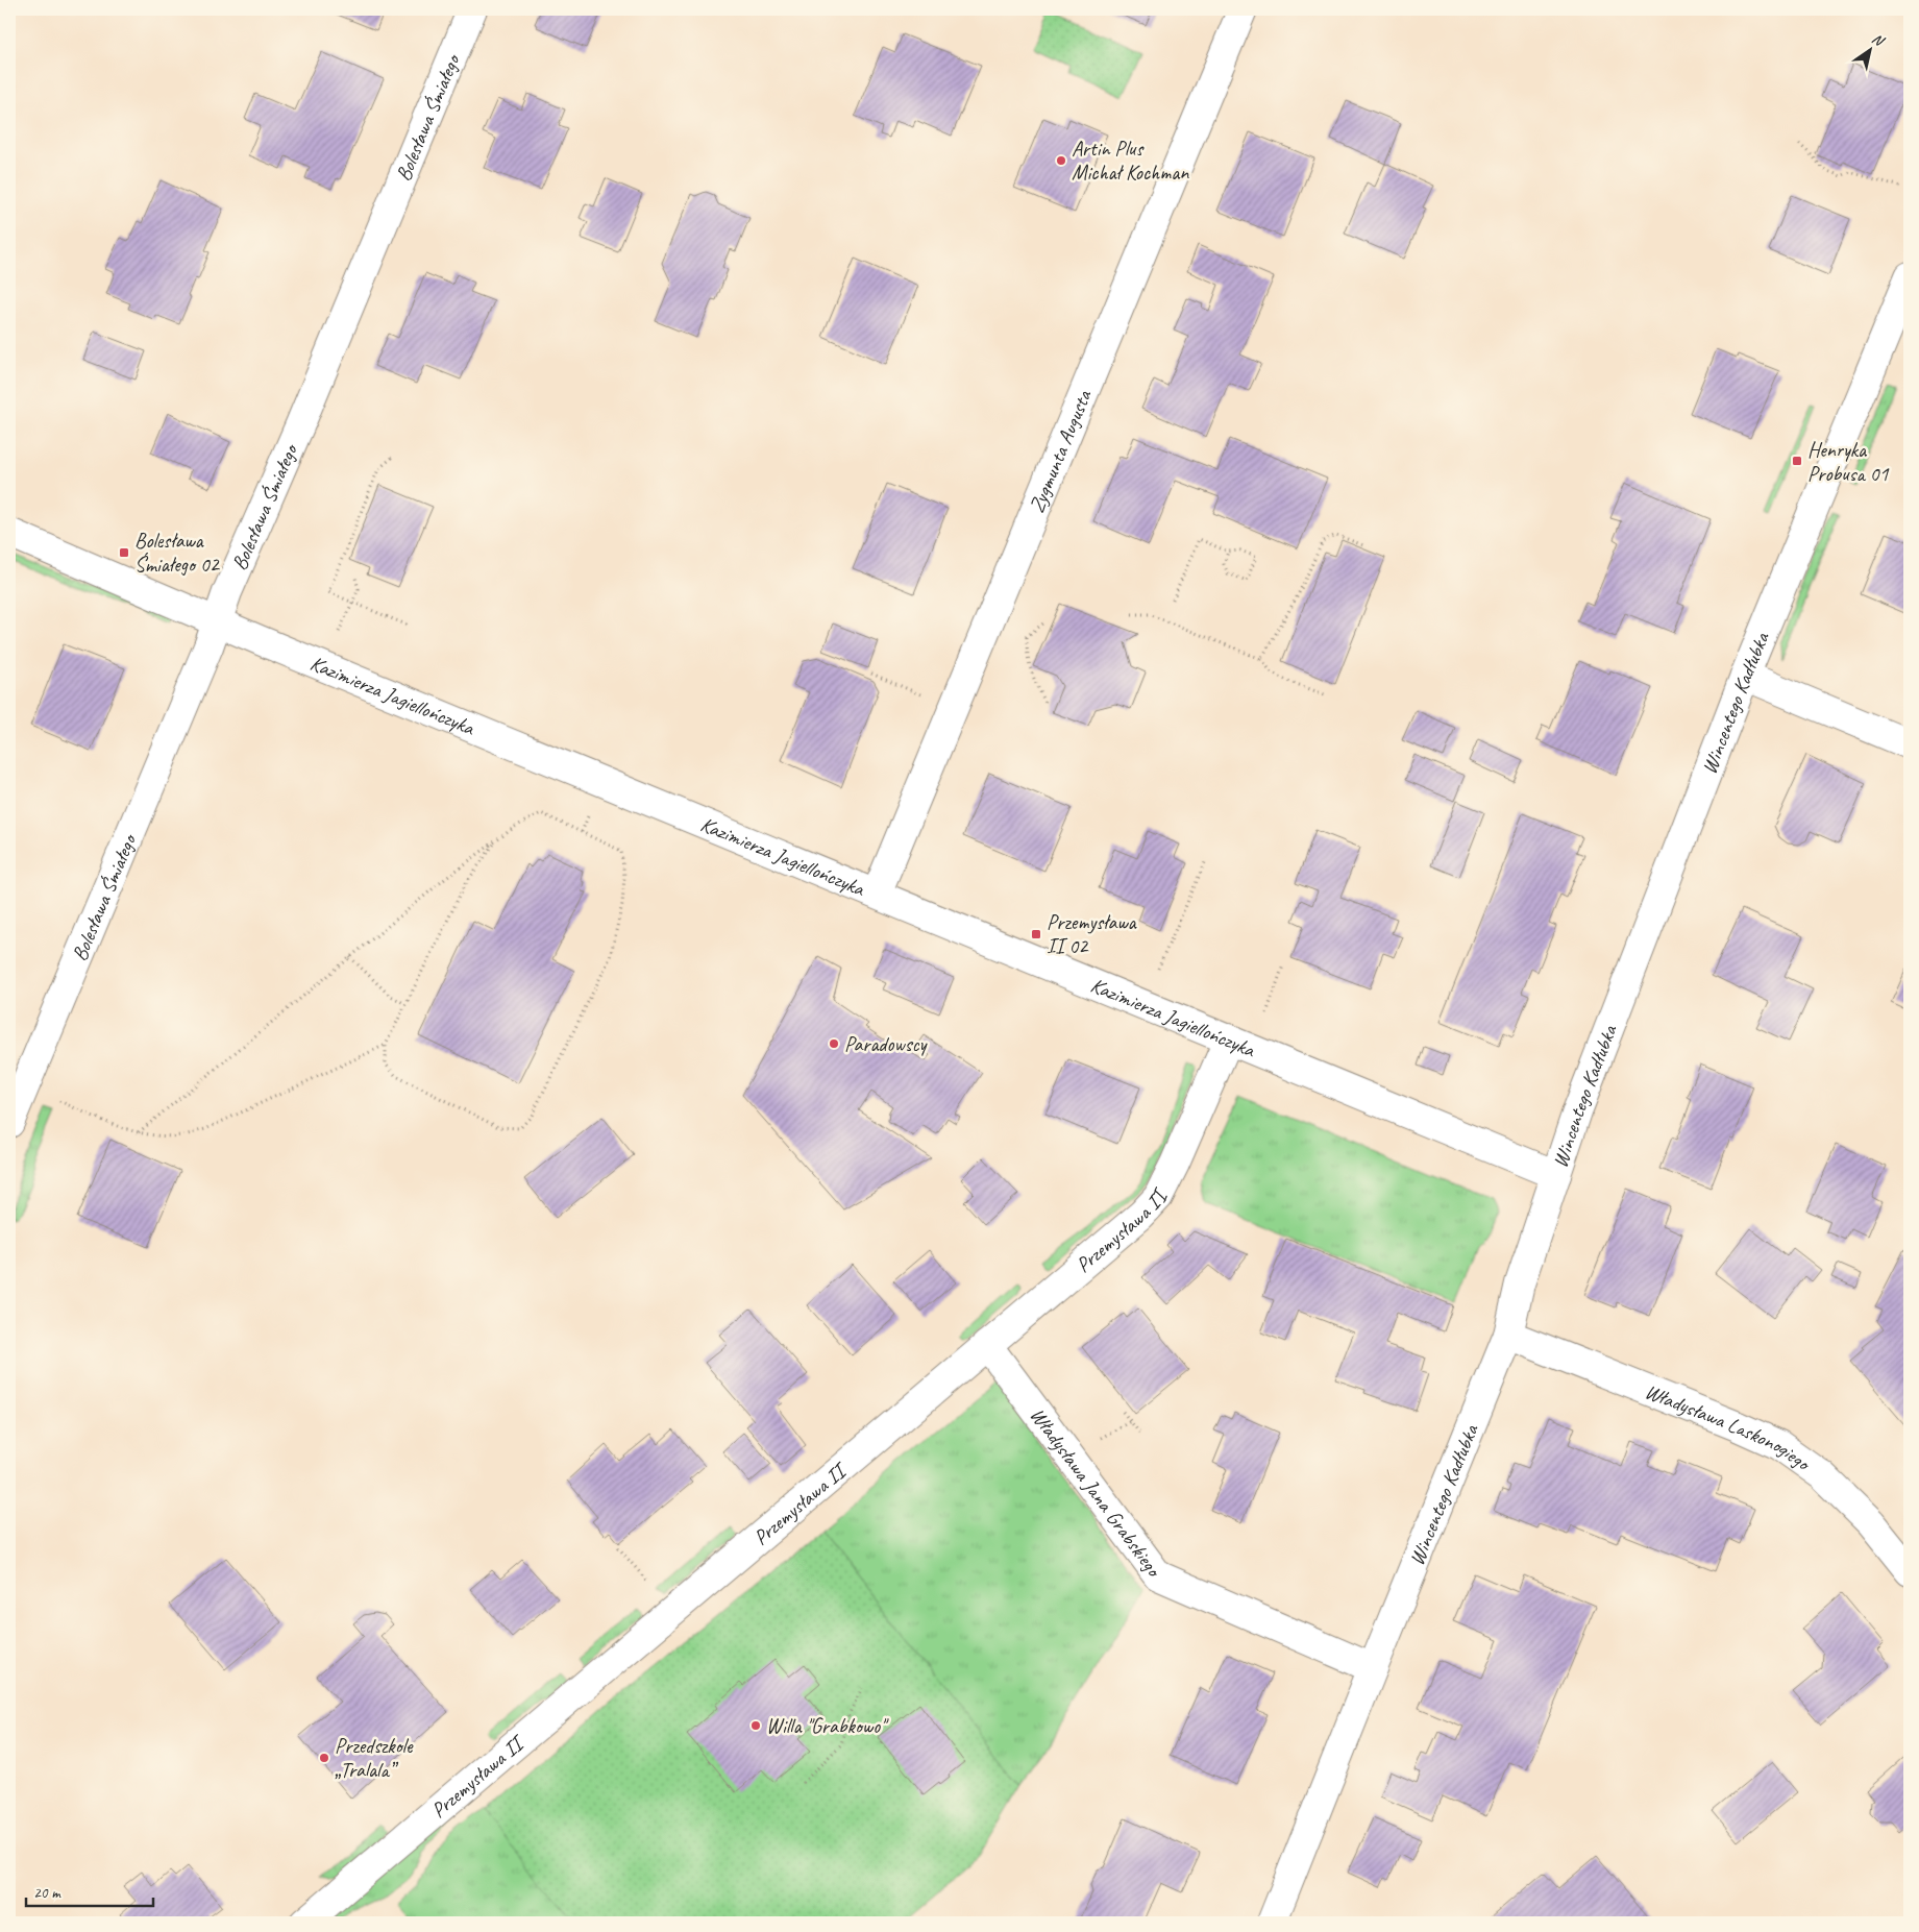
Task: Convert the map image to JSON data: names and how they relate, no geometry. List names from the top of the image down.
{
  "streets": {
    "street": [
      "Bolesława Śmiałego",
      "Zygmunta Augusta",
      "Kazimierza Jagiellończyka",
      "Wincentego Kadłubka",
      "Przemysława II",
      "Władysława Laskonogiego",
      "Władysława Jana Grabskiego"
    ]
  },
  "crossings": [
    ["Bolesława Śmiałego", "Kazimierza Jagiellończyka"],
    ["Zygmunta Augusta", "Kazimierza Jagiellończyka"],
    ["Kazimierza Jagiellończyka", "Wincentego Kadłubka"],
    ["Kazimierza Jagiellończyka", "Przemysława II"],
    ["Wincentego Kadłubka", "Władysława Laskonogiego"],
    ["Wincentego Kadłubka", "Władysława Jana Grabskiego"],
    ["Przemysława II", "Władysława Jana Grabskiego"]
  ],
  "places": {
    "other": [
      "Artin Plus Michał Kochman",
      "Paradowscy",
      "Willa \"Grabkowo\"",
      "Przedszkole „Tralala”"
    ],
    "transit": ["Henryka Probusa 01", "Bolesława Śmiałego 02", "Przemysława II 02"]
  },
  "scale_bar": "20 m",
  "north": "top right"
}
